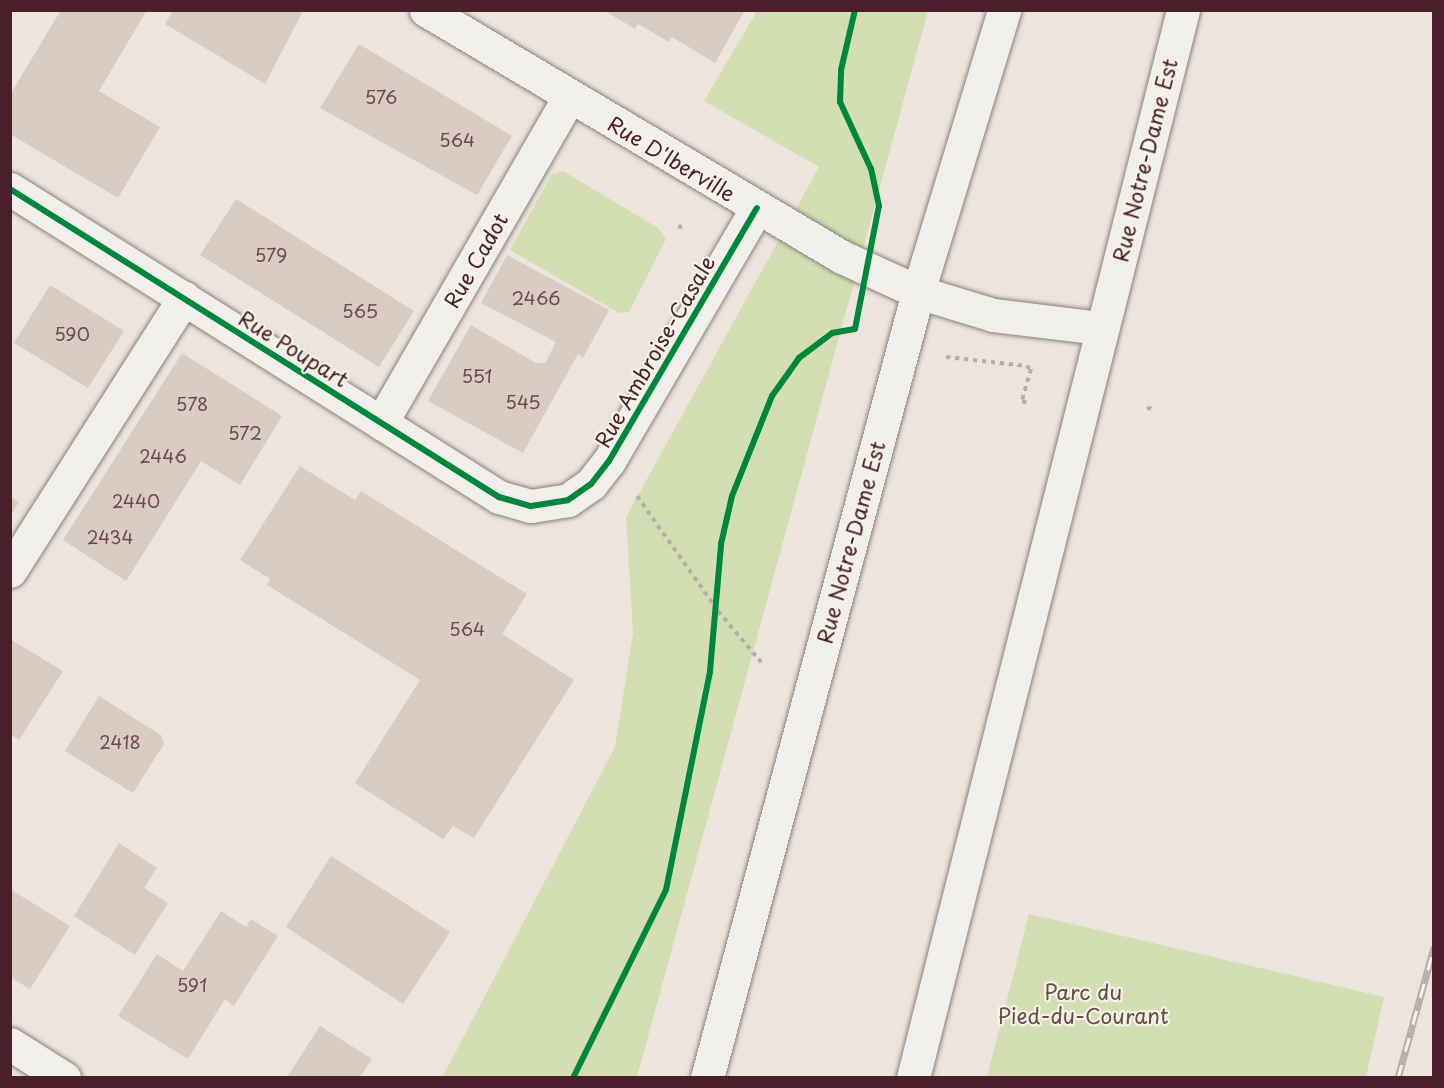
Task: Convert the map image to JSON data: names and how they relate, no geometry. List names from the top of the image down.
{
  "streets": {
    "main road": [
      "Rue D'Iberville",
      "Rue Notre-Dame Est",
      "Rue Cadot",
      "Rue Poupart",
      "Rue Ambroise-Casale"
    ]
  },
  "crossings": [
    ["Rue D'Iberville", "Rue Notre-Dame Est"],
    ["Rue D'Iberville", "Rue Cadot"],
    ["Rue D'Iberville", "Rue Ambroise-Casale"],
    ["Rue Cadot", "Rue Poupart"],
    ["Rue Poupart", "Rue Ambroise-Casale"]
  ],
  "parks": ["Parc du Pied-du-Courant"],
  "house_numbers": [
    "576",
    "564",
    "579",
    "2466",
    "565",
    "590",
    "551",
    "545",
    "578",
    "572",
    "2446",
    "2440",
    "2434",
    "564",
    "2418",
    "591"
  ]
}
